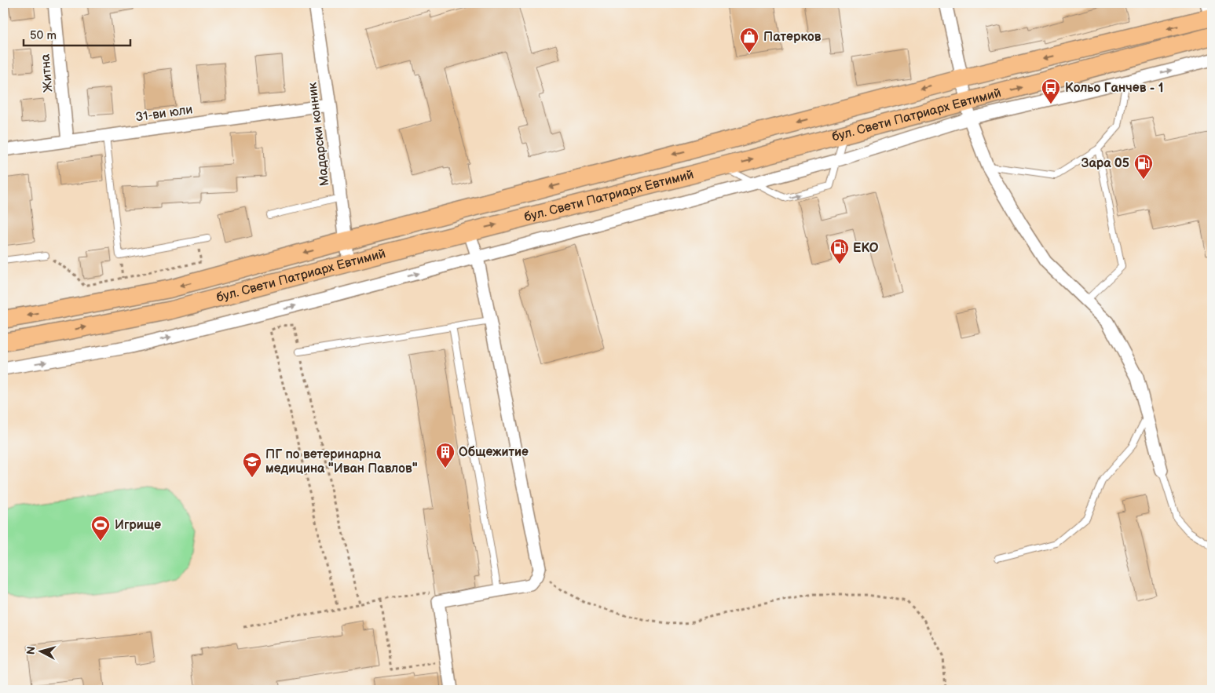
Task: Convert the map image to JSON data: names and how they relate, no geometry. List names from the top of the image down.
{
  "streets": {
    "main road": ["бул. Свети Патриарх Евтимий"],
    "street": ["Житна", "31-ви юли", "Мадарски конник"]
  },
  "crossings": [
    ["Житна", "31-ви юли"],
    ["31-ви юли", "Мадарски конник"],
    ["бул. Свети Патриарх Евтимий", "Мадарски конник"]
  ],
  "places": {
    "shop": ["Патерков"],
    "bus stop": ["Кольо Ганчев - 1"],
    "fuel station": ["Зара 05", "EKO"],
    "building": ["Общежитие"],
    "school or university": ["ПГ по ветеринарна медицина \"Иван Павлов\""],
    "sports": ["Игрище"]
  },
  "scale_bar": "50 m",
  "north": "left"
}
